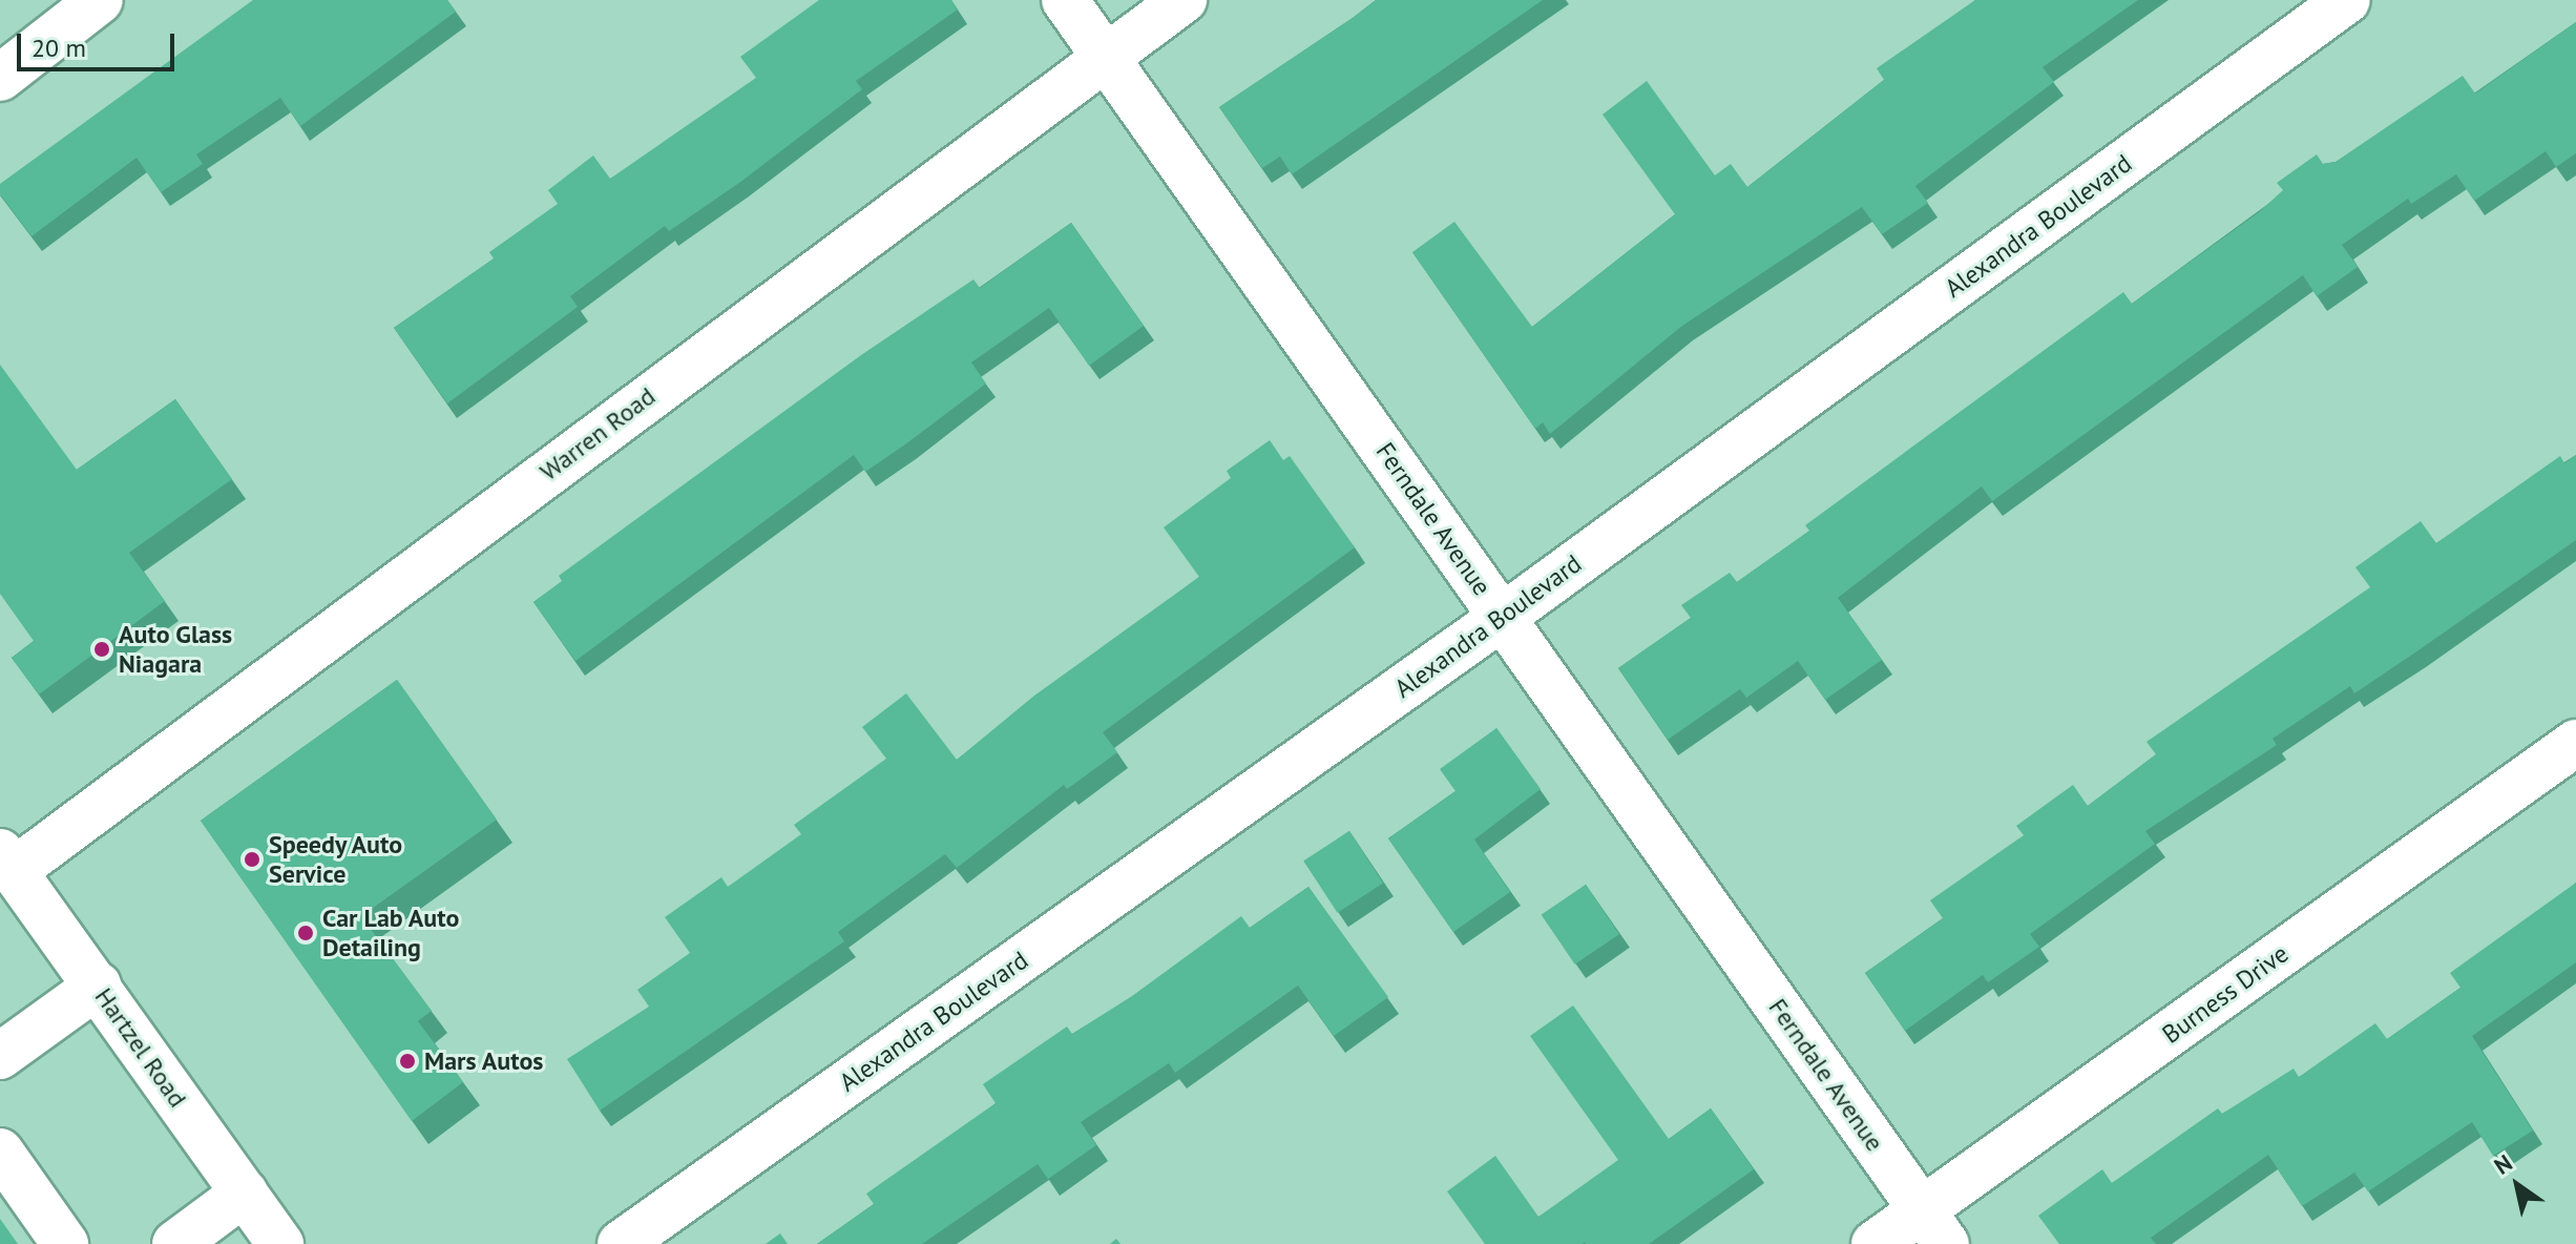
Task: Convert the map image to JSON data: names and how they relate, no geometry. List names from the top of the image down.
{
  "streets": {
    "street": [
      "Alexandra Boulevard",
      "Warren Road",
      "Ferndale Avenue",
      "Burness Drive",
      "Hartzel Road"
    ]
  },
  "crossings": [
    ["Alexandra Boulevard", "Ferndale Avenue"],
    ["Warren Road", "Ferndale Avenue"],
    ["Warren Road", "Hartzel Road"],
    ["Ferndale Avenue", "Burness Drive"]
  ],
  "places": [
    "Auto Glass Niagara",
    "Speedy Auto Service",
    "Car Lab Auto Detailing",
    "Mars Autos"
  ],
  "scale_bar": "20 m",
  "north": "top left"
}
